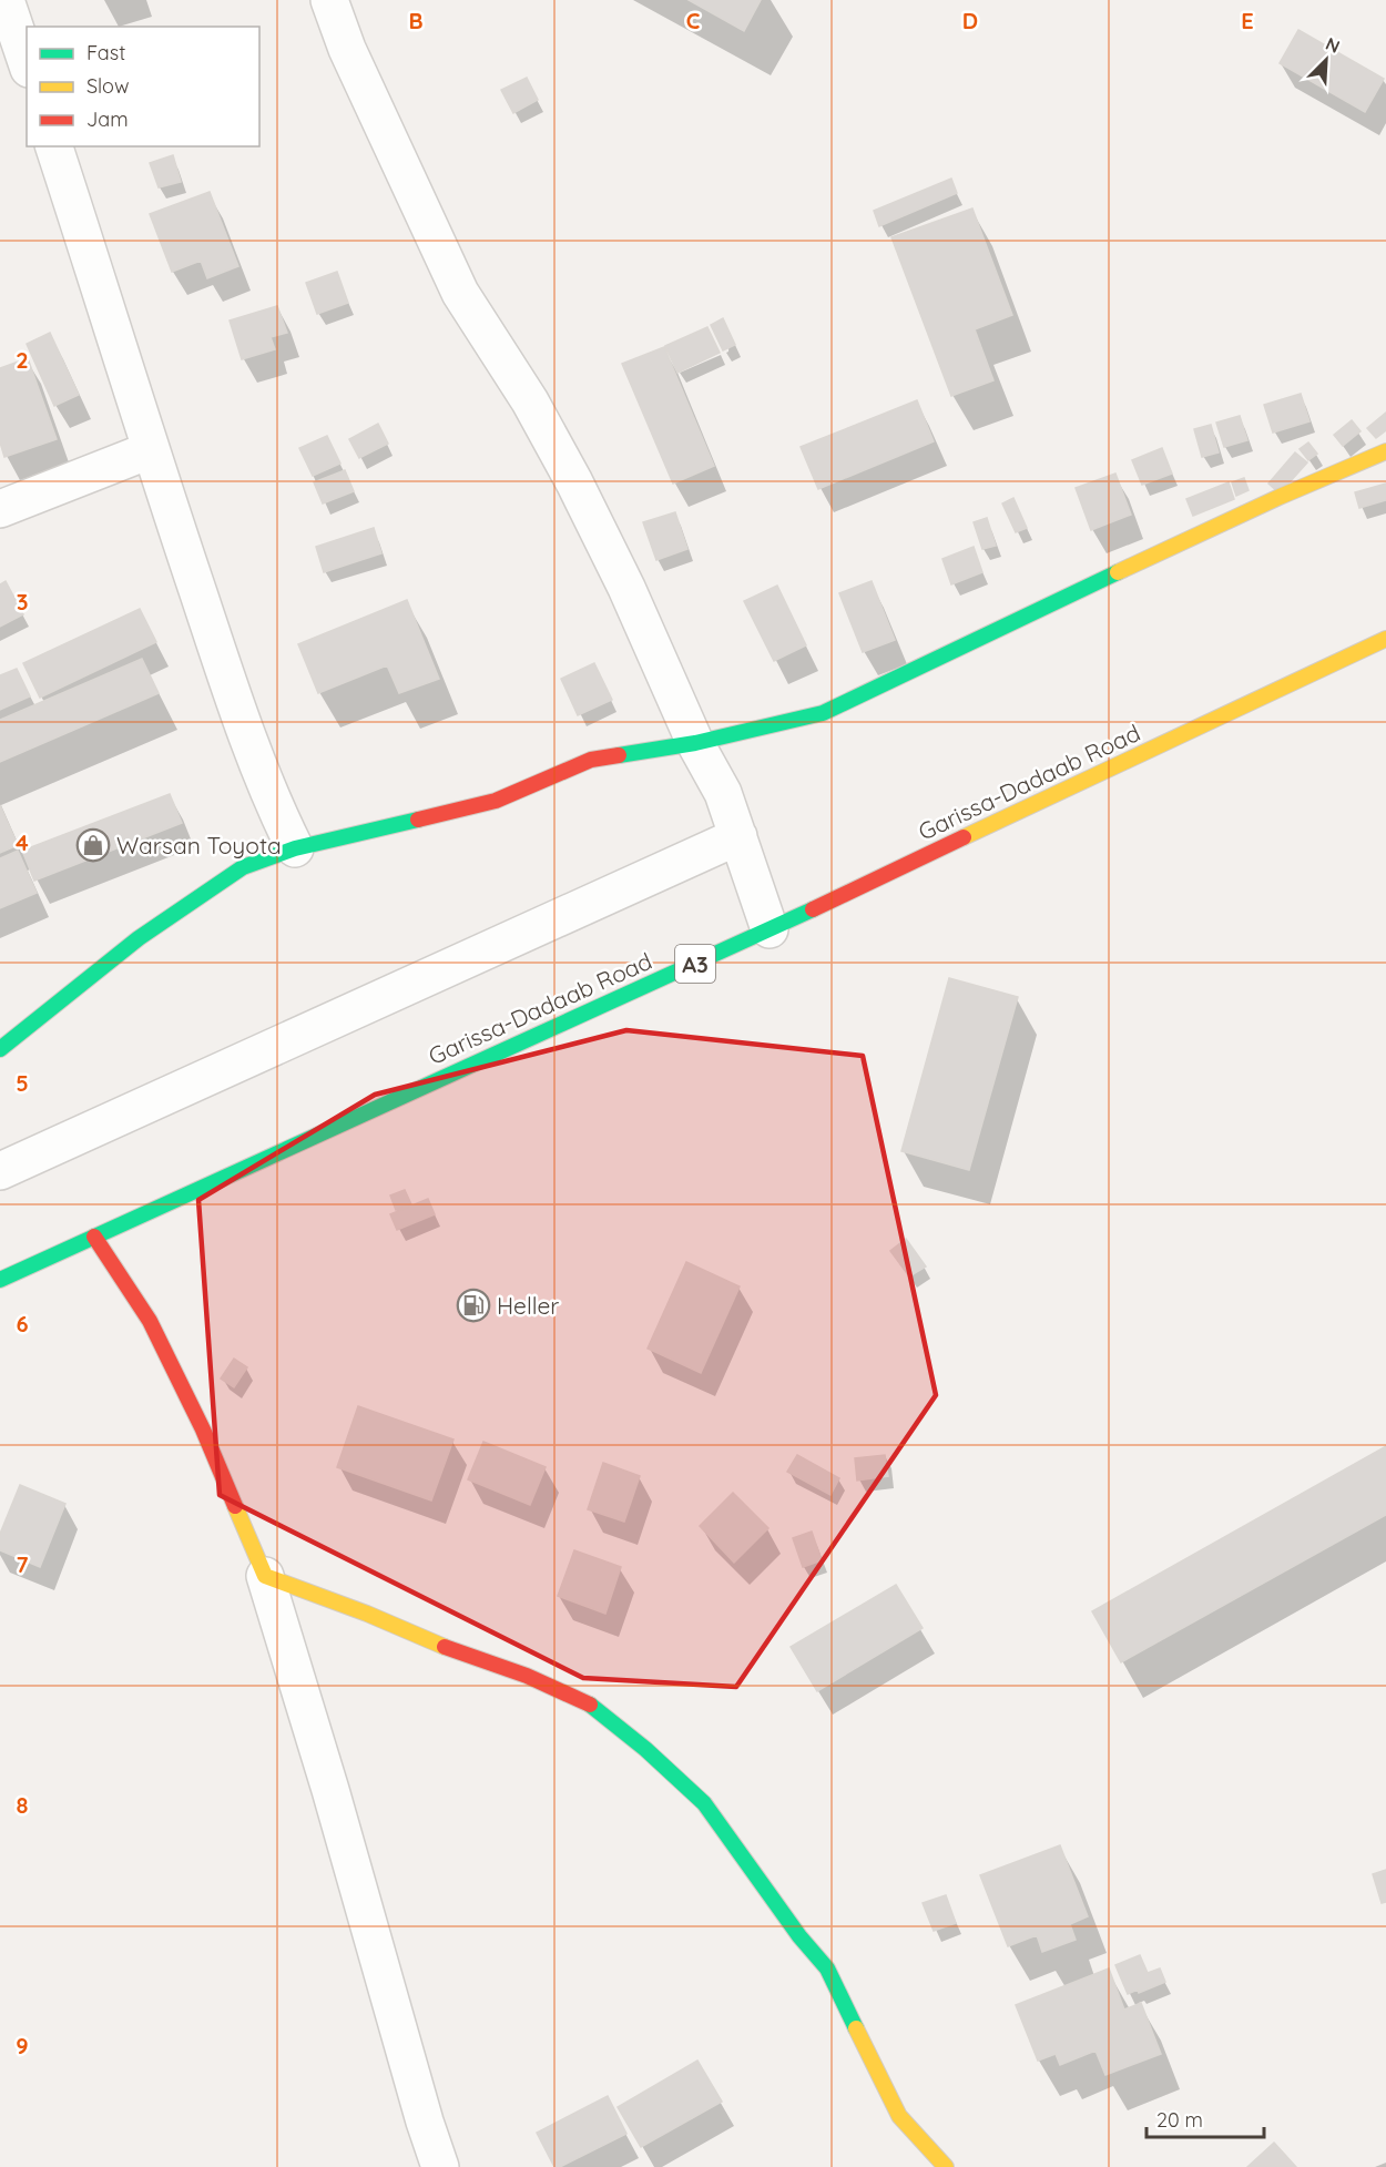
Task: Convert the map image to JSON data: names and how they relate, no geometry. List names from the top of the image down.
{
  "streets": {
    "main road": ["Garissa-Dadaab Road", "A3"]
  },
  "places": {
    "shop": ["Warsan Toyota"],
    "fuel station": ["Heller"]
  },
  "legend": ["Fast", "Slow", "Jam"],
  "scale_bar": "20 m",
  "north": "top right",
  "grid": {
    "columns": [
      "B",
      "C",
      "D",
      "E"
    ],
    "rows": [
      "2",
      "3",
      "4",
      "5",
      "6",
      "7",
      "8",
      "9"
    ]
  }
}
